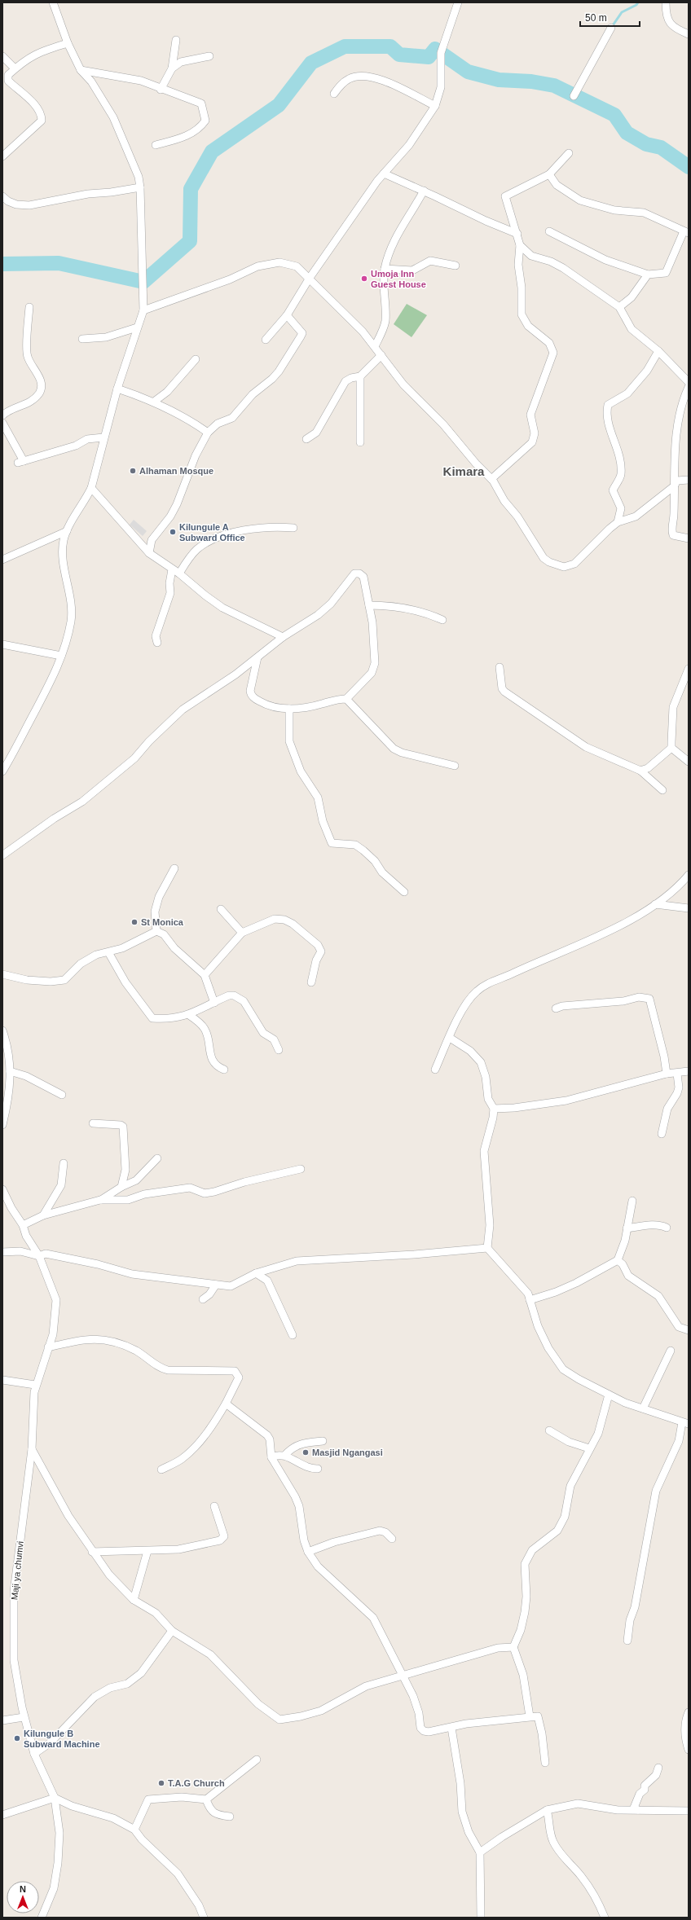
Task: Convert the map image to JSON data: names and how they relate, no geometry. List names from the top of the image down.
{
  "streets": {
    "street": ["Maji ya chumvi"]
  },
  "districts": ["Kimara"],
  "places": [
    "Umoja Inn Guest House",
    "Alhaman Mosque",
    "Kilungule A Subward Office",
    "St Monica",
    "Masjid Ngangasi",
    "Kilungule B Subward Machine",
    "T.A.G Church"
  ],
  "scale_bar": "50 m",
  "north": "top"
}
